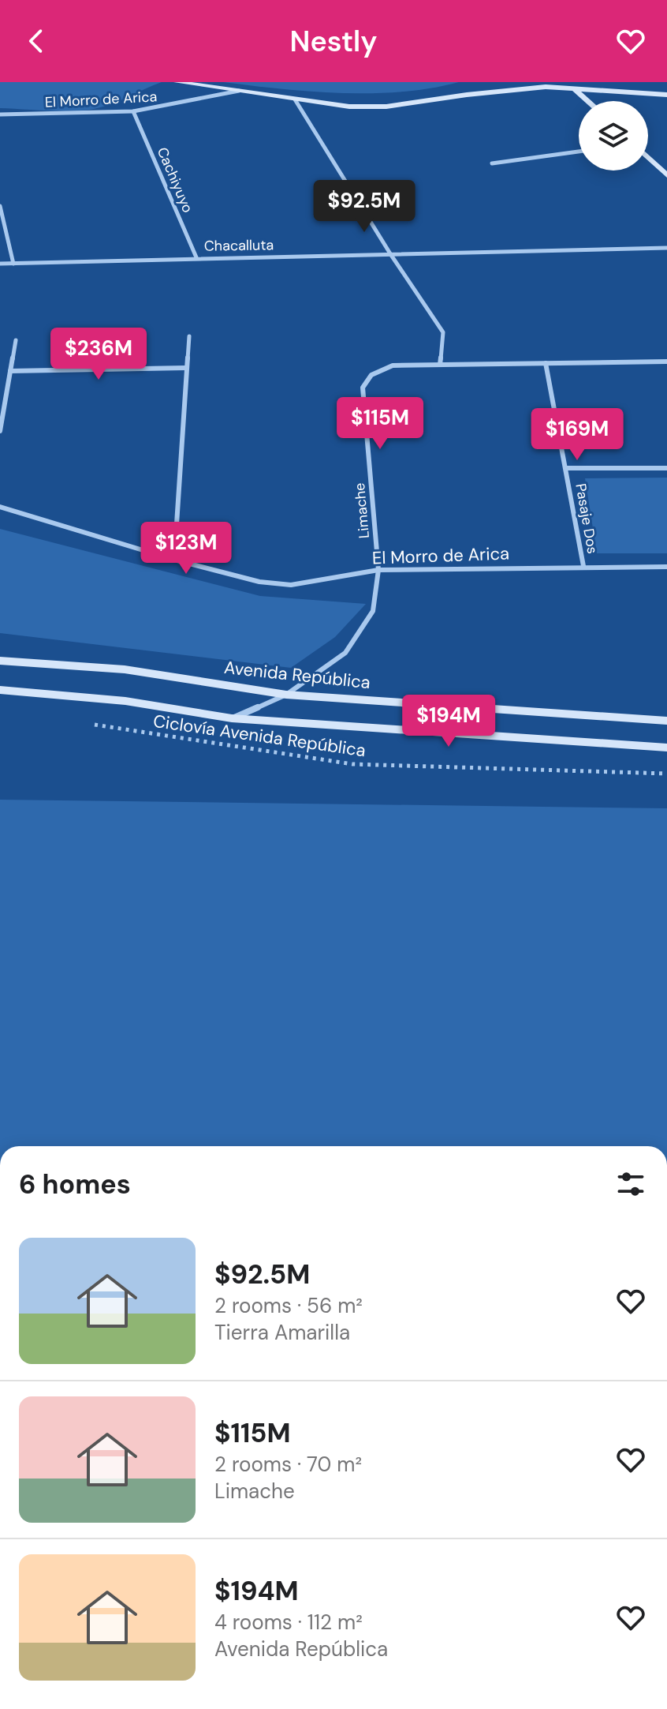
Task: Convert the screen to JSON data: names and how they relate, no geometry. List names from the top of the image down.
{
  "streets": {
    "street": [
      "El Morro de Arica",
      "Cachiyuyo",
      "Chacalluta",
      "Limache",
      "Pasaje Dos",
      "Avenida República"
    ],
    "path": ["Ciclovía Avenida República"]
  },
  "crossings": [
    ["El Morro de Arica", "Cachiyuyo"],
    ["El Morro de Arica", "Limache"],
    ["El Morro de Arica", "Pasaje Dos"],
    ["Cachiyuyo", "Chacalluta"],
    ["Limache", "Pasaje Dos"],
    ["Limache", "Avenida República"]
  ],
  "page": {
    "header": "Nestly",
    "price": [
      "$92.5M",
      "$236M",
      "$115M",
      "$169M",
      "$123M",
      "$194M"
    ],
    "heading": "6 homes",
    "list": [
      {
        "name": "$92.5M",
        "note": "2 rooms · 56 m² · Tierra Amarilla"
      },
      {
        "name": "$115M",
        "note": "2 rooms · 70 m² · Limache"
      },
      {
        "name": "$194M",
        "note": "4 rooms · 112 m² · Avenida República"
      }
    ]
  }
}
